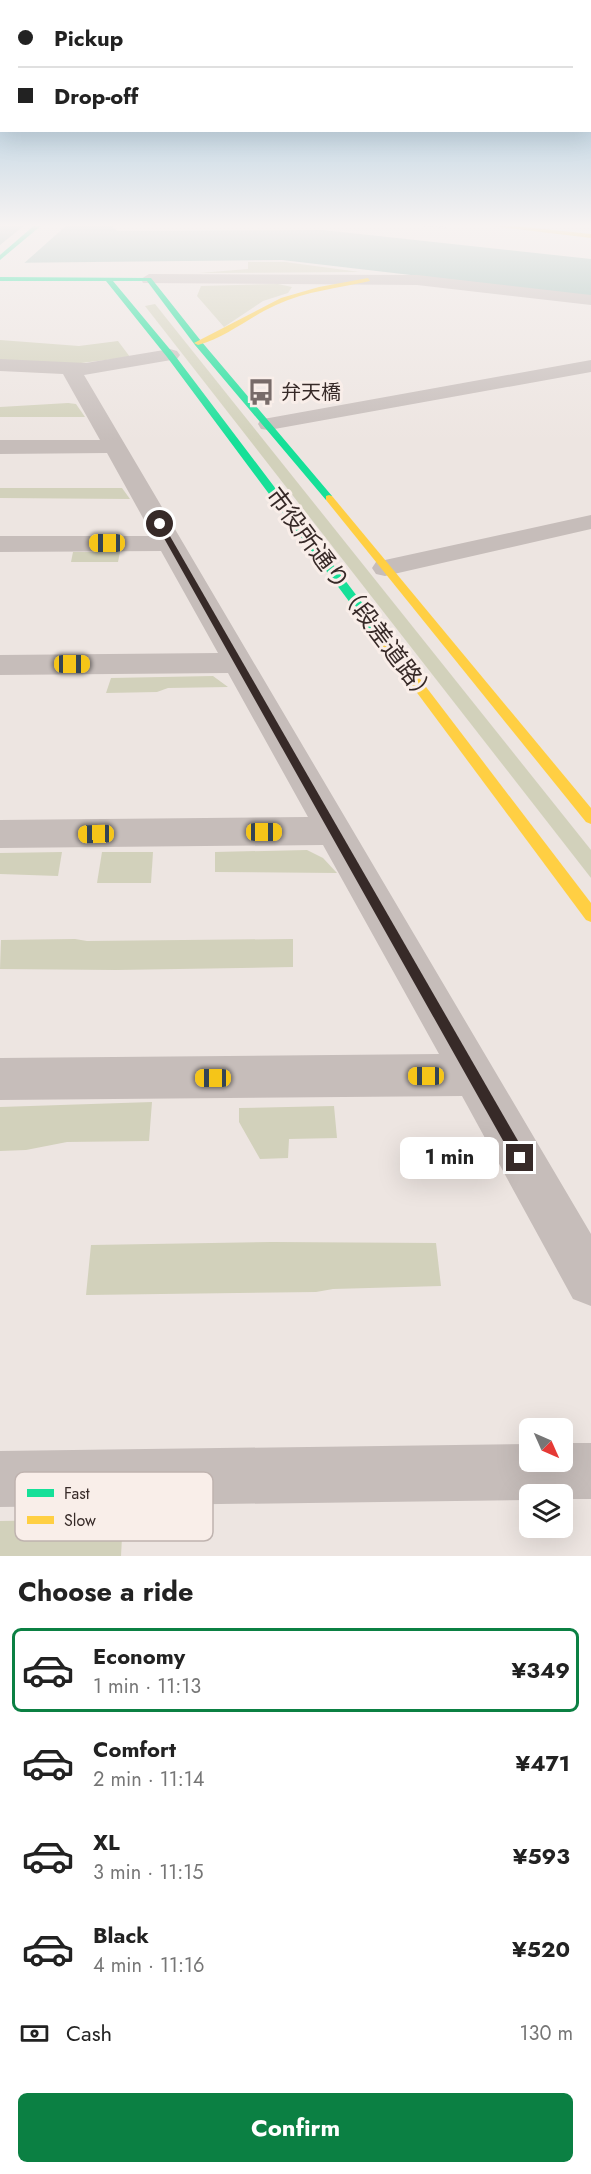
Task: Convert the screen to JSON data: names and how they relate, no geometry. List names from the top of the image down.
{
  "streets": {
    "main road": ["市役所通り（段差道路）"]
  },
  "places": {
    "bus stop": ["弁天橋"]
  },
  "legend": ["Fast", "Slow"],
  "north": "bottom right",
  "page": {
    "banner": ["Pickup", "Drop-off"],
    "bubble": "1 min",
    "heading": "Choose a ride",
    "list": [
      {
        "name": "Economy",
        "note": "1 min · 11:13",
        "value": "¥349"
      },
      {
        "name": "Comfort",
        "note": "2 min · 11:14",
        "value": "¥471"
      },
      {
        "name": "XL",
        "note": "3 min · 11:15",
        "value": "¥593"
      },
      {
        "name": "Black",
        "note": "4 min · 11:16",
        "value": "¥520"
      }
    ],
    "pay": ["Cash", "130 m"],
    "buttons": "Confirm"
  }
}
